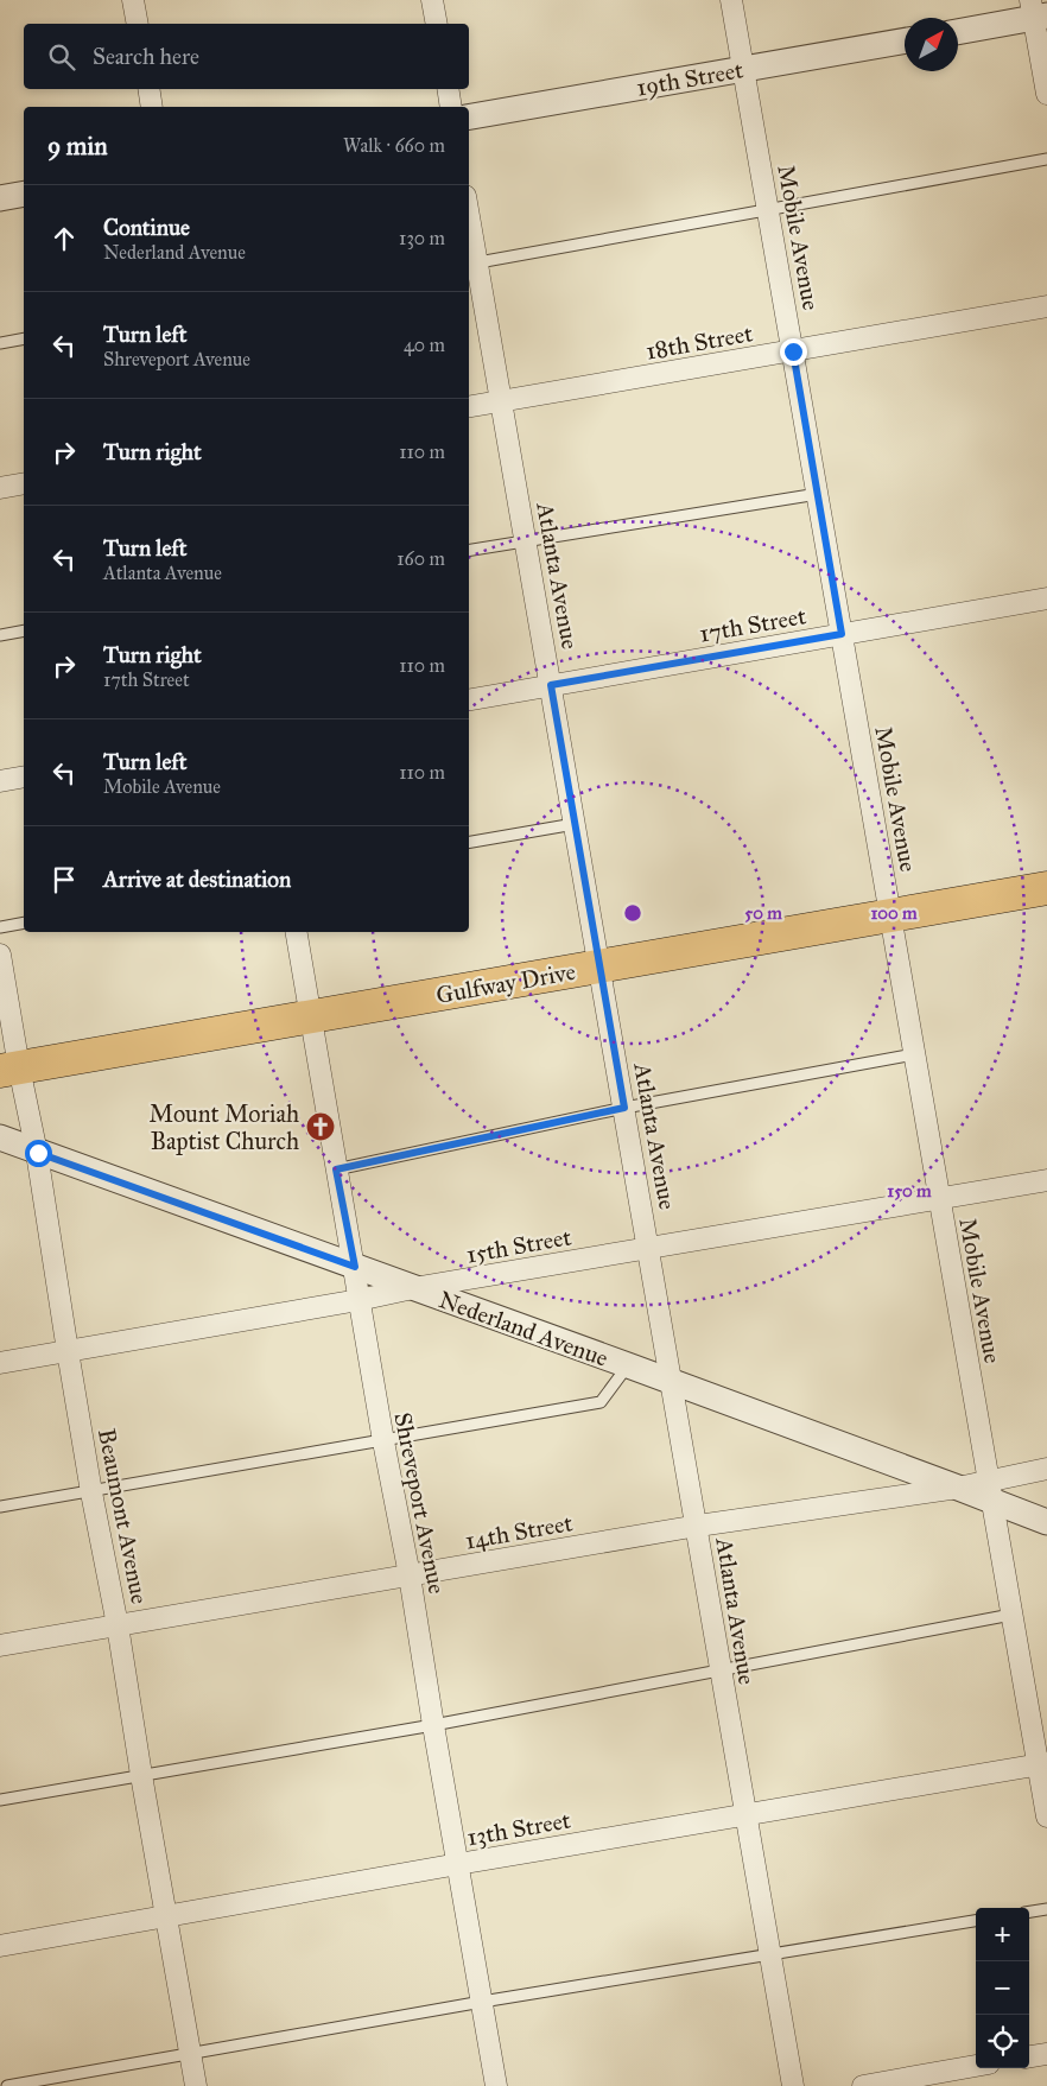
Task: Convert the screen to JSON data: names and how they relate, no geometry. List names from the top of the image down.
{
  "streets": {
    "main road": ["Gulfway Drive"],
    "street": [
      "19th Street",
      "Mobile Avenue",
      "18th Street",
      "Atlanta Avenue",
      "17th Street",
      "15th Street",
      "Nederland Avenue",
      "Shreveport Avenue",
      "Beaumont Avenue",
      "14th Street",
      "13th Street"
    ]
  },
  "crossings": [
    ["19th Street", "Mobile Avenue"],
    ["Mobile Avenue", "18th Street"],
    ["Mobile Avenue", "17th Street"],
    ["Mobile Avenue", "Gulfway Drive"],
    ["Mobile Avenue", "15th Street"],
    ["Mobile Avenue", "Nederland Avenue"],
    ["Mobile Avenue", "13th Street"],
    ["18th Street", "Atlanta Avenue"],
    ["Atlanta Avenue", "17th Street"],
    ["Atlanta Avenue", "Gulfway Drive"],
    ["Atlanta Avenue", "15th Street"],
    ["Atlanta Avenue", "Nederland Avenue"],
    ["Atlanta Avenue", "14th Street"],
    ["Atlanta Avenue", "13th Street"],
    ["Gulfway Drive", "Shreveport Avenue"],
    ["Gulfway Drive", "Beaumont Avenue"],
    ["15th Street", "Nederland Avenue"],
    ["15th Street", "Shreveport Avenue"],
    ["15th Street", "Beaumont Avenue"],
    ["Nederland Avenue", "Shreveport Avenue"],
    ["Nederland Avenue", "Beaumont Avenue"],
    ["Nederland Avenue", "14th Street"],
    ["Shreveport Avenue", "14th Street"],
    ["Shreveport Avenue", "13th Street"],
    ["Beaumont Avenue", "14th Street"],
    ["Beaumont Avenue", "13th Street"]
  ],
  "places": {
    "church": ["Mount Moriah Baptist Church"]
  },
  "north": "top right",
  "page": {
    "search": "Search here",
    "heading": ["9 min", "Walk · 660 m"],
    "list": [
      ["Continue", "Nederland Avenue", "130 m"],
      ["Turn left", "Shreveport Avenue", "40 m"],
      ["Turn right", "110 m"],
      ["Turn left", "Atlanta Avenue", "160 m"],
      ["Turn right", "17th Street", "110 m"],
      ["Turn left", "Mobile Avenue", "110 m"],
      "Arrive at destination"
    ],
    "map_buttons": ["+", "−"]
  },
  "rings": ["50 m", "100 m", "150 m"]
}
